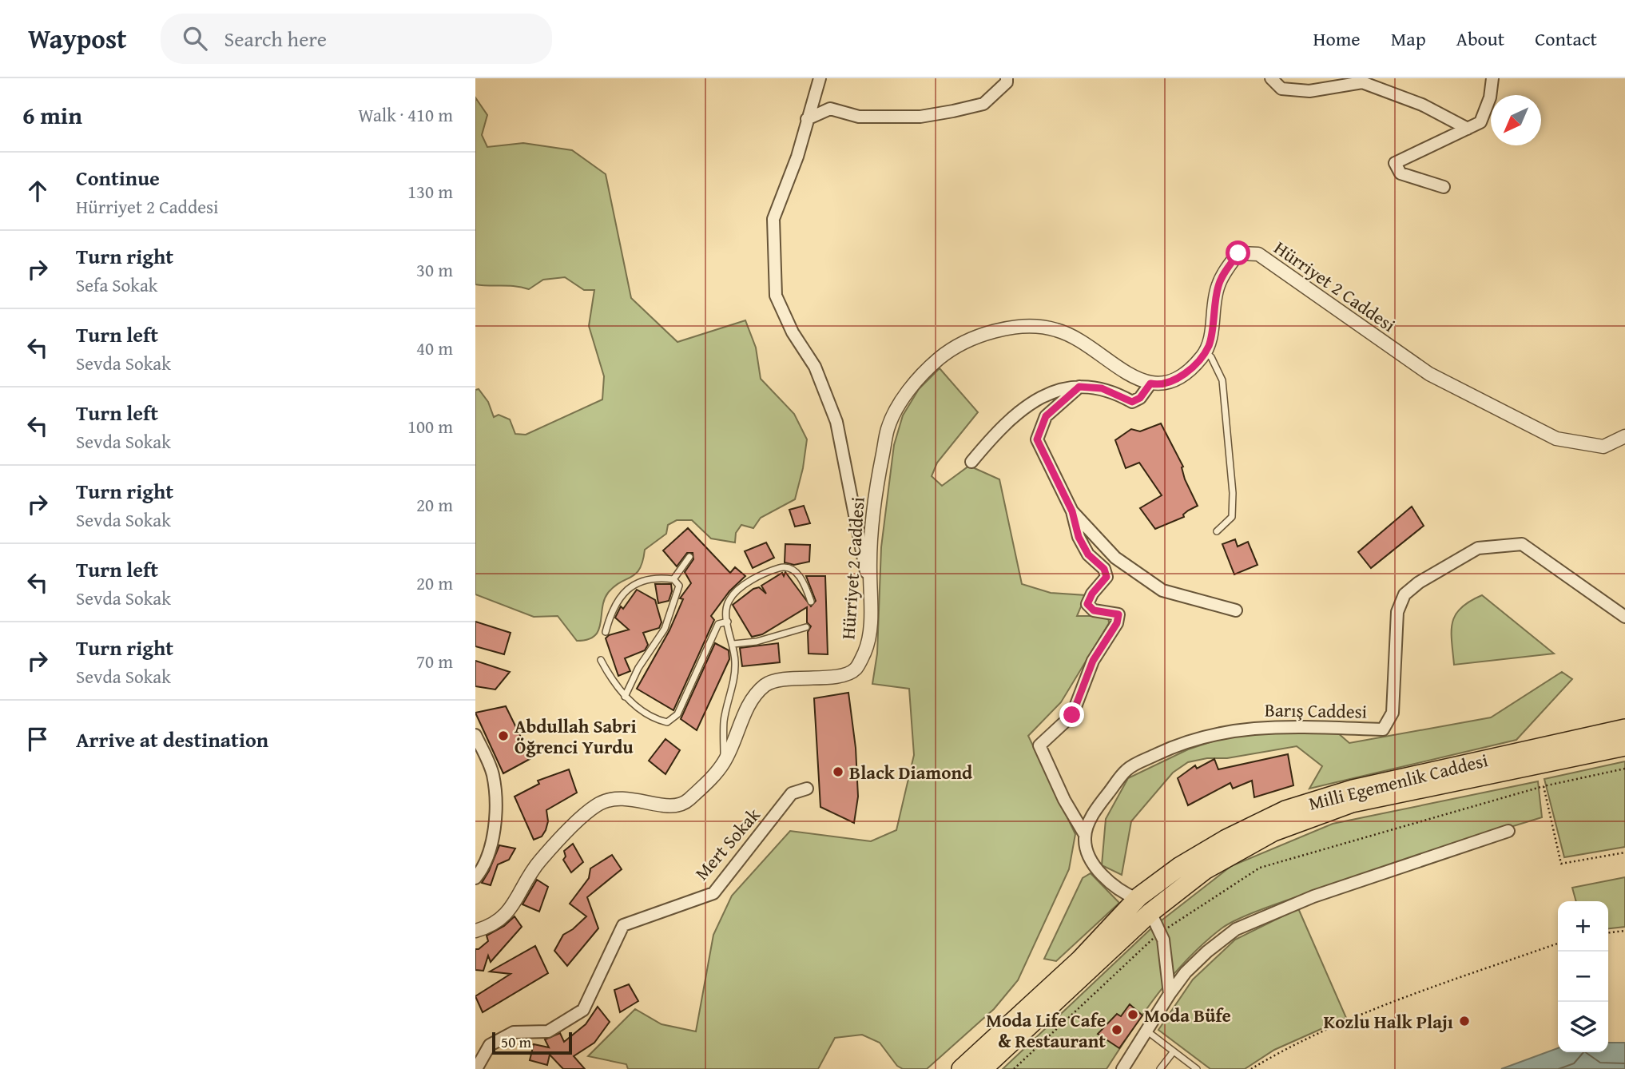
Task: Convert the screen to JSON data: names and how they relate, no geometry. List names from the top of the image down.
{
  "streets": {
    "highway": ["Milli Egemenlik Caddesi"],
    "street": ["Hürriyet 2 Caddesi", "Barış Caddesi", "Mert Sokak"]
  },
  "places": [
    "Abdullah Sabri Öğrenci Yurdu",
    "Black Diamond",
    "Moda Büfe",
    "Kozlu Halk Plajı",
    "Moda Life Cafe & Restaurant"
  ],
  "scale_bar": "50 m",
  "north": "bottom left",
  "page": {
    "header": "Waypost",
    "search": "Search here",
    "nav": [
      "Home",
      "Map",
      "About",
      "Contact"
    ],
    "heading": ["6 min", "Walk · 410 m"],
    "list": [
      ["Continue", "Hürriyet 2 Caddesi", "130 m"],
      ["Turn right", "Sefa Sokak", "30 m"],
      ["Turn left", "Sevda Sokak", "40 m"],
      ["Turn left", "Sevda Sokak", "100 m"],
      ["Turn right", "Sevda Sokak", "20 m"],
      ["Turn left", "Sevda Sokak", "20 m"],
      ["Turn right", "Sevda Sokak", "70 m"],
      "Arrive at destination"
    ],
    "map_buttons": ["+", "−"],
    "scale": "50 m"
  }
}
